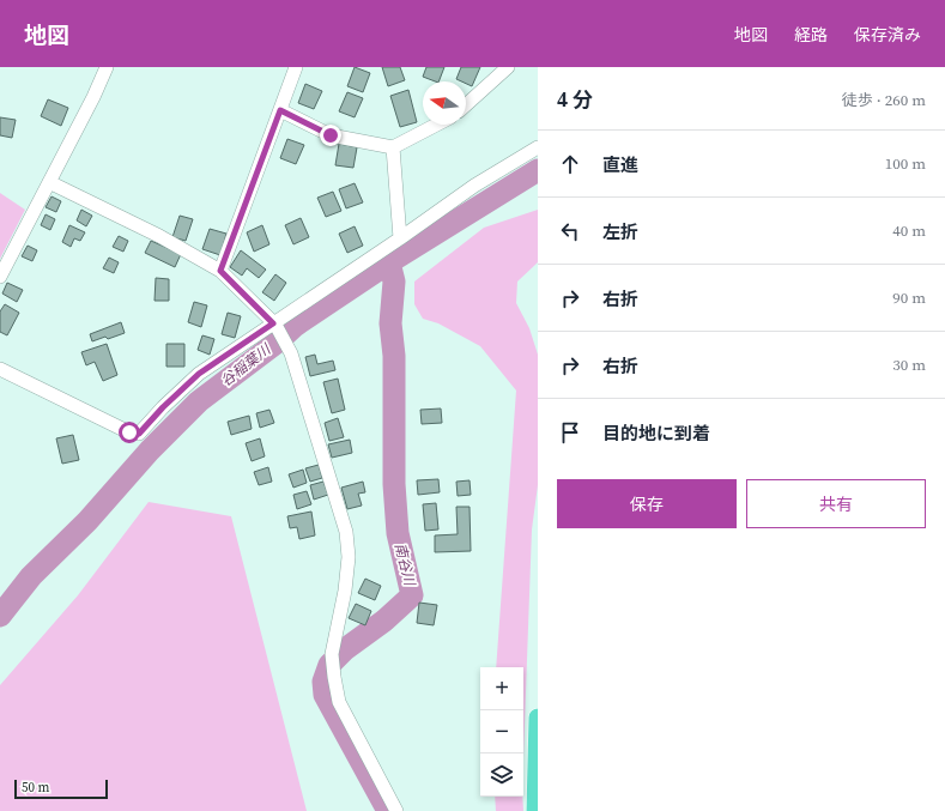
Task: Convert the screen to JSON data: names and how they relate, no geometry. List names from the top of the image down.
{
  "water": ["谷稲葉川", "南谷川"],
  "scale_bar": "50 m",
  "north": "left",
  "page": {
    "header": "地図",
    "nav": ["地図", "経路", "保存済み"],
    "heading": ["4 分", "徒歩 · 260 m"],
    "list": [
      ["直進", "100 m"],
      ["左折", "40 m"],
      ["右折", "90 m"],
      ["右折", "30 m"],
      "目的地に到着"
    ],
    "buttons": ["保存", "共有"],
    "map_buttons": ["+", "−"],
    "scale": "50 m"
  }
}
